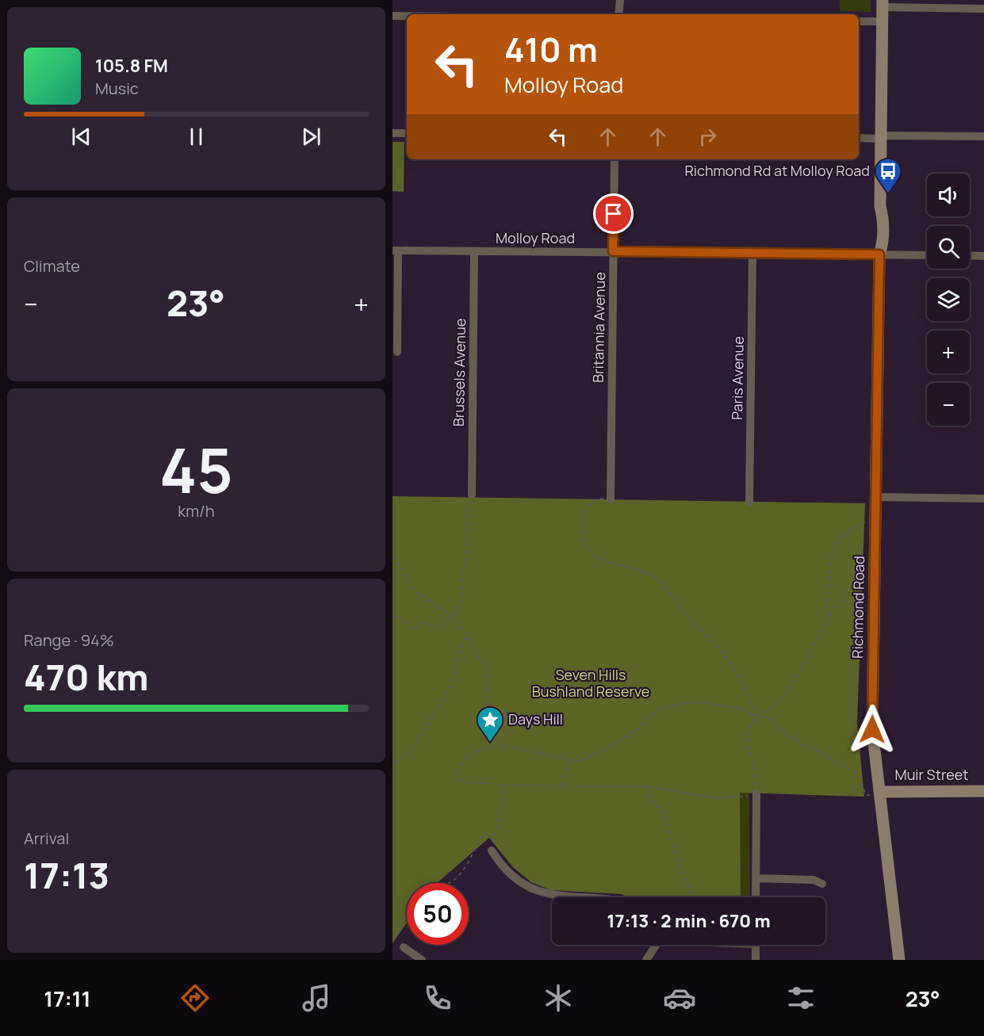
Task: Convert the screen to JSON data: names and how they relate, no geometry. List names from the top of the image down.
{
  "streets": {
    "main road": ["Richmond Road", "Muir Street"],
    "street": [
      "Molloy Road",
      "Britannia Avenue",
      "Brussels Avenue",
      "Paris Avenue"
    ]
  },
  "crossings": [
    ["Molloy Road", "Britannia Avenue"],
    ["Molloy Road", "Brussels Avenue"],
    ["Molloy Road", "Paris Avenue"],
    ["Molloy Road", "Richmond Road"],
    ["Richmond Road", "Muir Street"]
  ],
  "parks": ["Seven Hills Bushland Reserve"],
  "places": {
    "bus stop": ["Richmond Rd at Molloy Road"],
    "place": ["Days Hill"]
  },
  "page": {
    "turn": ["410 m", "Molloy Road"],
    "song": ["105.8 FM", "Music"],
    "map_buttons": ["+", "−"],
    "tile": [
      "Climate",
      ["45", "km/h"],
      ["Range · 94%", "470 km"],
      ["Arrival", "17:13"]
    ],
    "heat": ["−", "23°", "+"],
    "limit": "50",
    "trip": "17:13 · 2 min · 670 m",
    "tabs": ["17:11", "23°"]
  }
}
